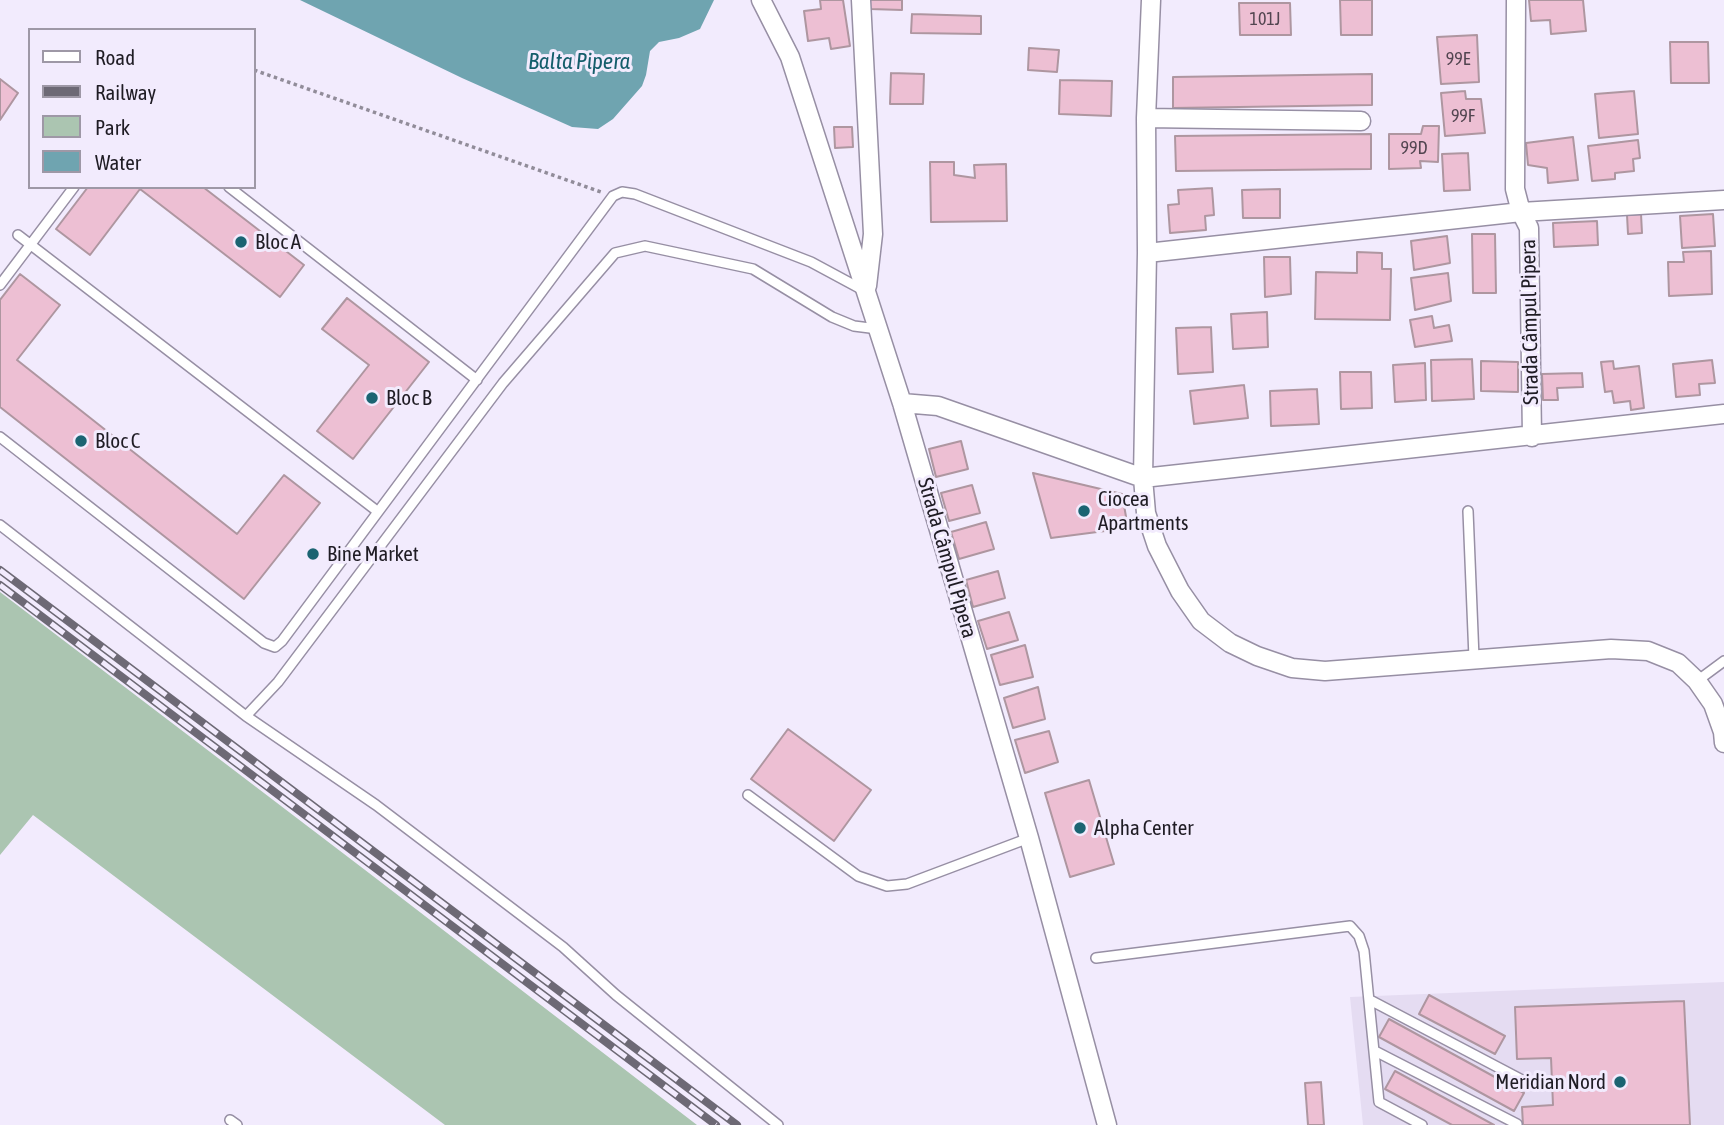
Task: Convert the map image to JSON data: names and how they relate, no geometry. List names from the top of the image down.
{
  "streets": {
    "street": ["Strada Câmpul Pipera"]
  },
  "water": ["Balta Pipera"],
  "places": [
    "Bloc A",
    "Bloc B",
    "Bloc C",
    "Ciocea Apartments",
    "Bine Market",
    "Alpha Center",
    "Meridian Nord"
  ],
  "house_numbers": [
    "101J",
    "99E",
    "99F",
    "99D"
  ],
  "legend": [
    "Road",
    "Railway",
    "Park",
    "Water"
  ]
}
